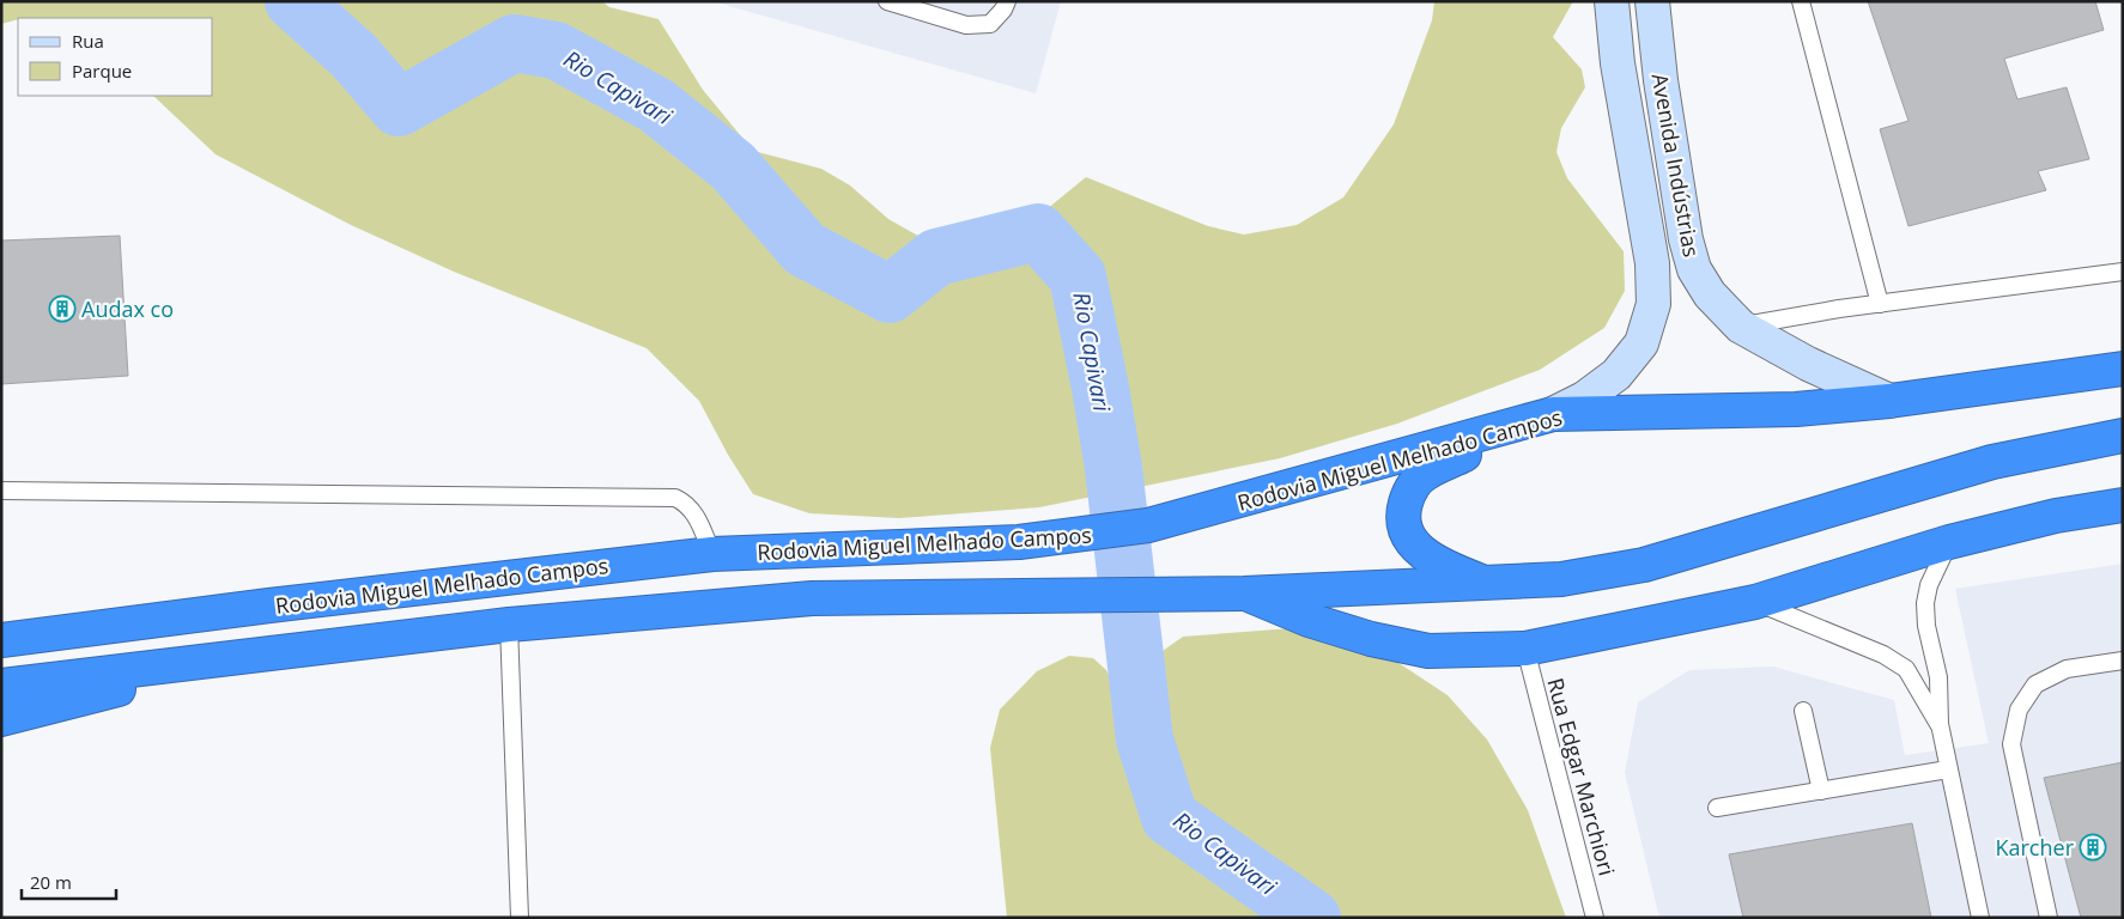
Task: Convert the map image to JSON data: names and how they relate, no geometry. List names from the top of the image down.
{
  "streets": {
    "highway": ["Rodovia Miguel Melhado Campos"],
    "street": ["Avenida Indústrias"],
    "lane": ["Rua Edgar Marchiori"]
  },
  "crossings": [
    ["Avenida Indústrias", "Rodovia Miguel Melhado Campos"]
  ],
  "water": ["Rio Capivari"],
  "places": {
    "building": ["Audax co", "Karcher"]
  },
  "legend": ["Rua", "Parque"],
  "scale_bar": "20 m"
}
